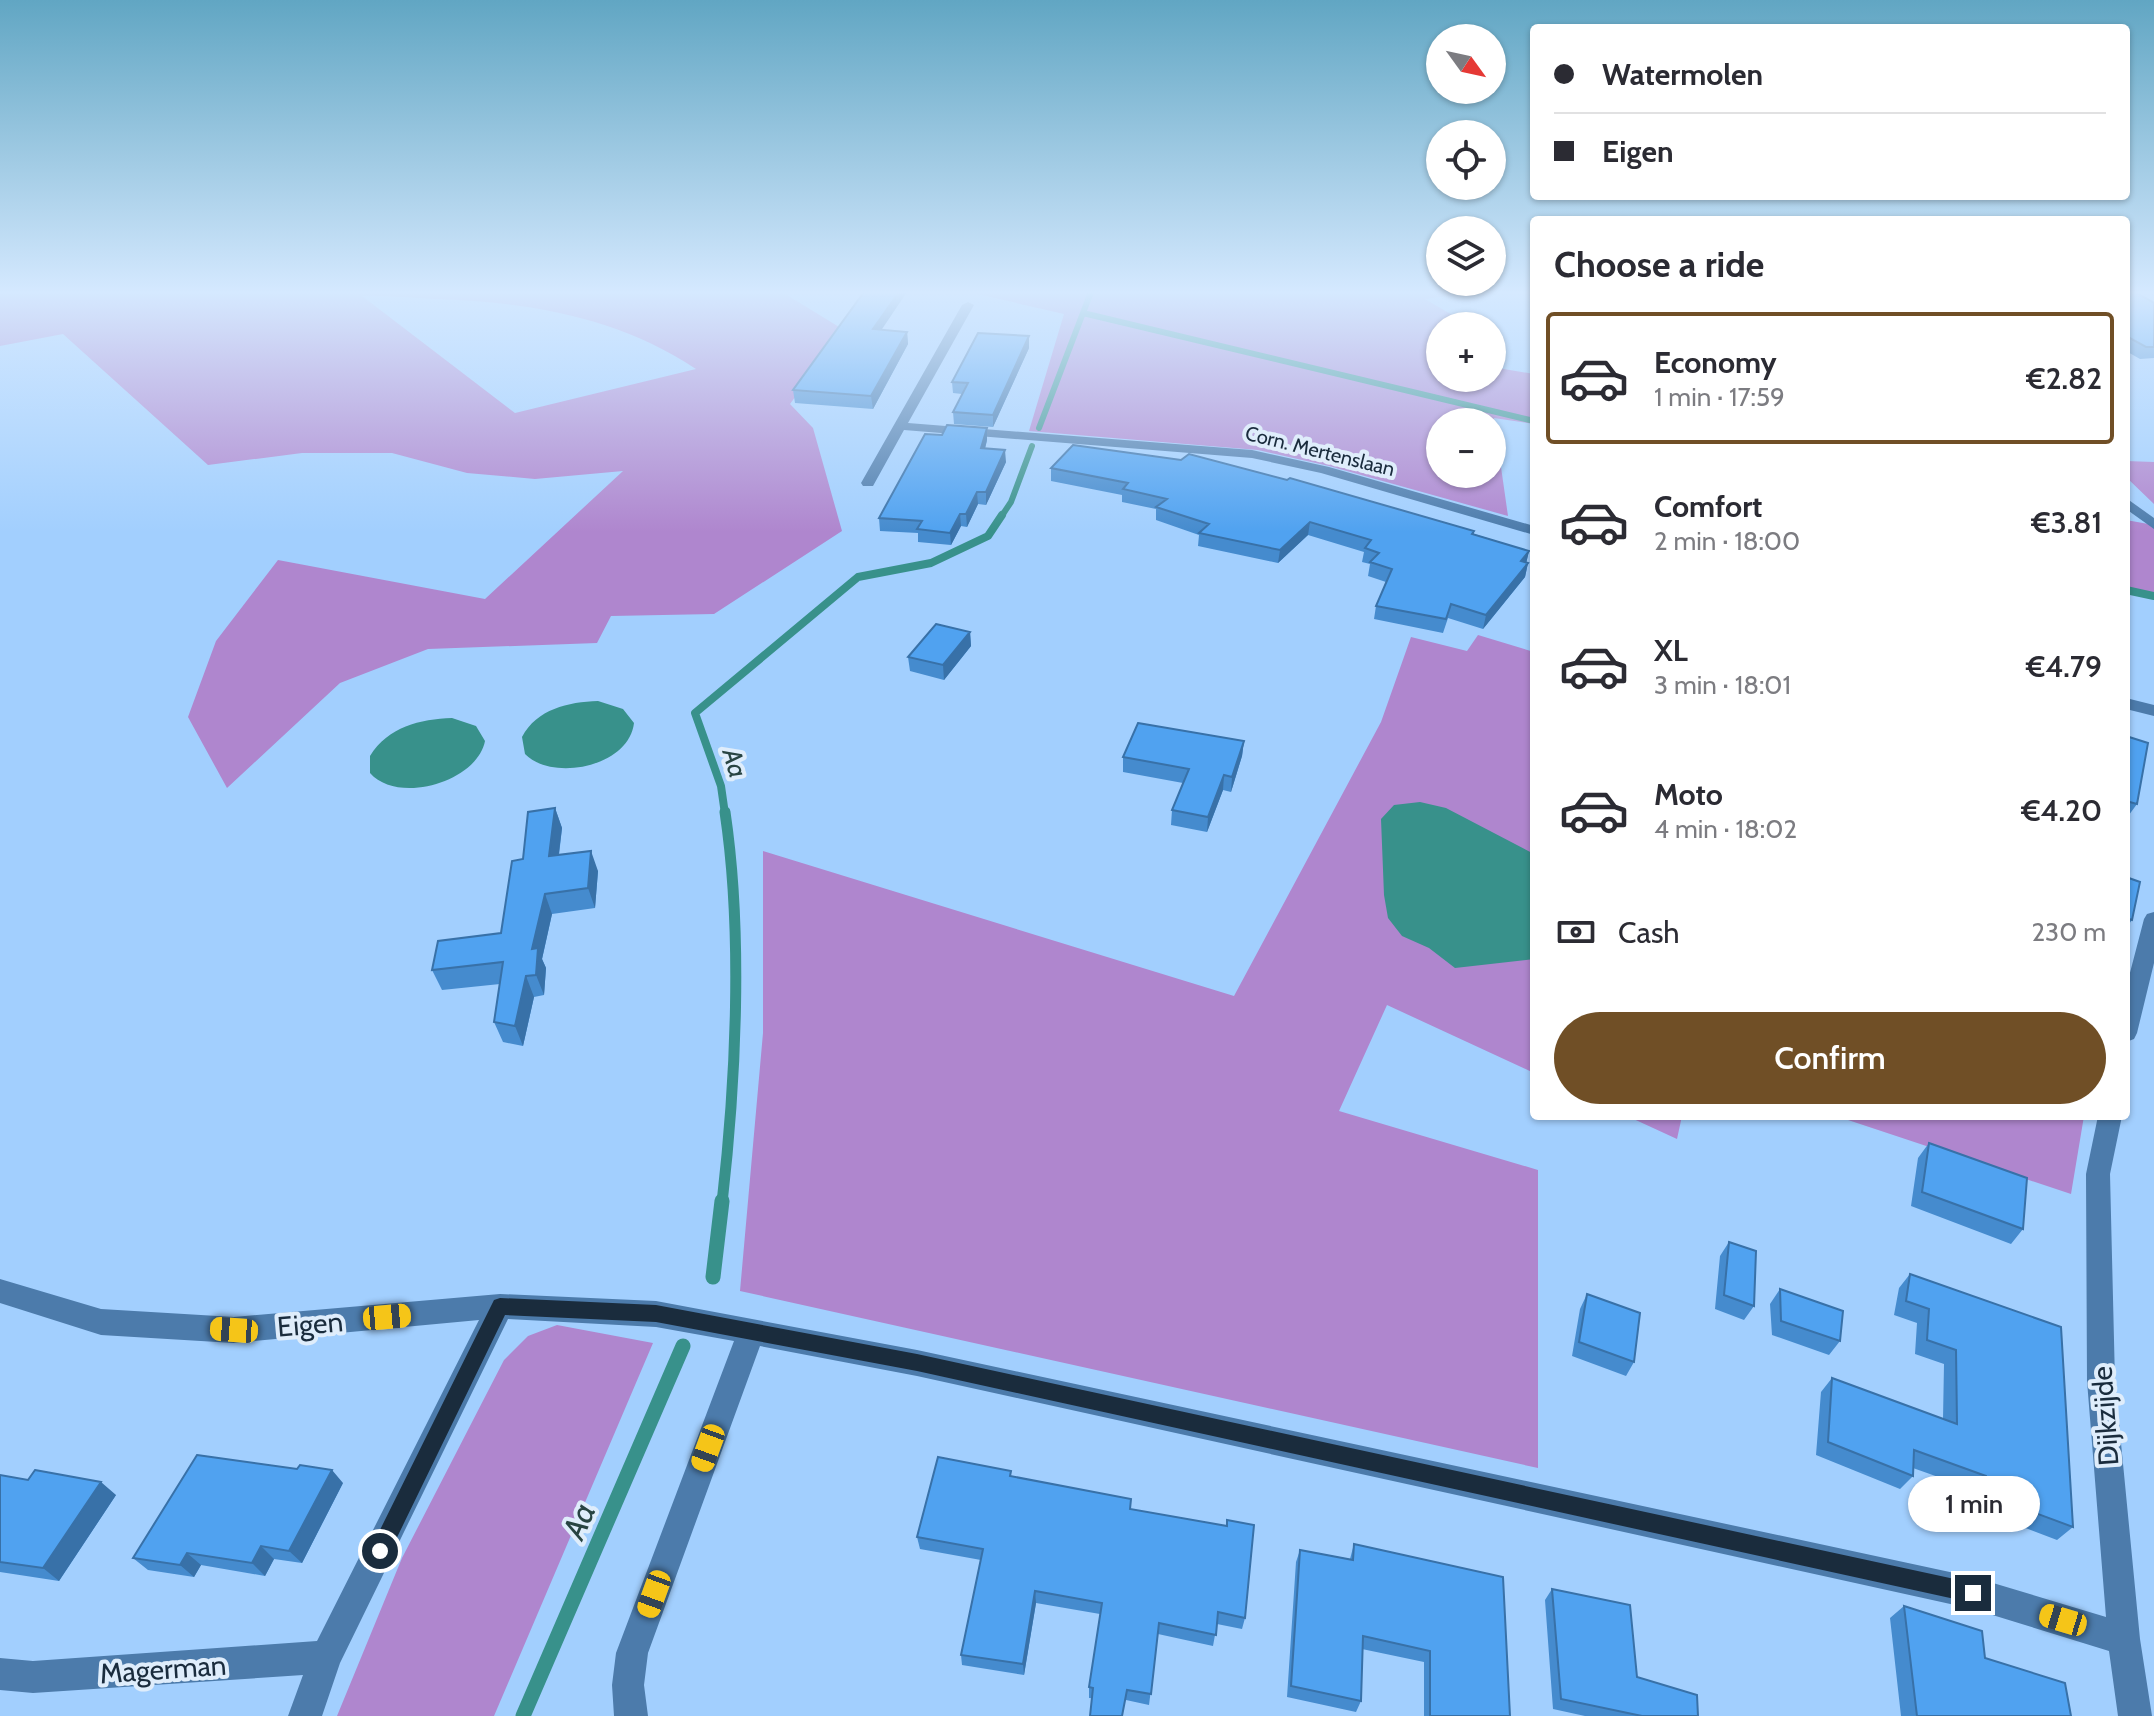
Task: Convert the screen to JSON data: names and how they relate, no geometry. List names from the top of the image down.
{
  "streets": {
    "street": [
      "Corn. Mertenslaan",
      "Eigen",
      "Dijkzijde",
      "Magerman"
    ]
  },
  "crossings": [
    ["Eigen", "Dijkzijde"]
  ],
  "water": ["Aa"],
  "north": "bottom right",
  "page": {
    "map_buttons": ["+", "−"],
    "banner": ["Watermolen", "Eigen"],
    "heading": "Choose a ride",
    "list": [
      {
        "name": "Economy",
        "note": "1 min · 17:59",
        "value": "€2.82"
      },
      {
        "name": "Comfort",
        "note": "2 min · 18:00",
        "value": "€3.81"
      },
      {
        "name": "XL",
        "note": "3 min · 18:01",
        "value": "€4.79"
      },
      {
        "name": "Moto",
        "note": "4 min · 18:02",
        "value": "€4.20"
      }
    ],
    "pay": ["Cash", "230 m"],
    "buttons": "Confirm",
    "bubble": "1 min"
  }
}
